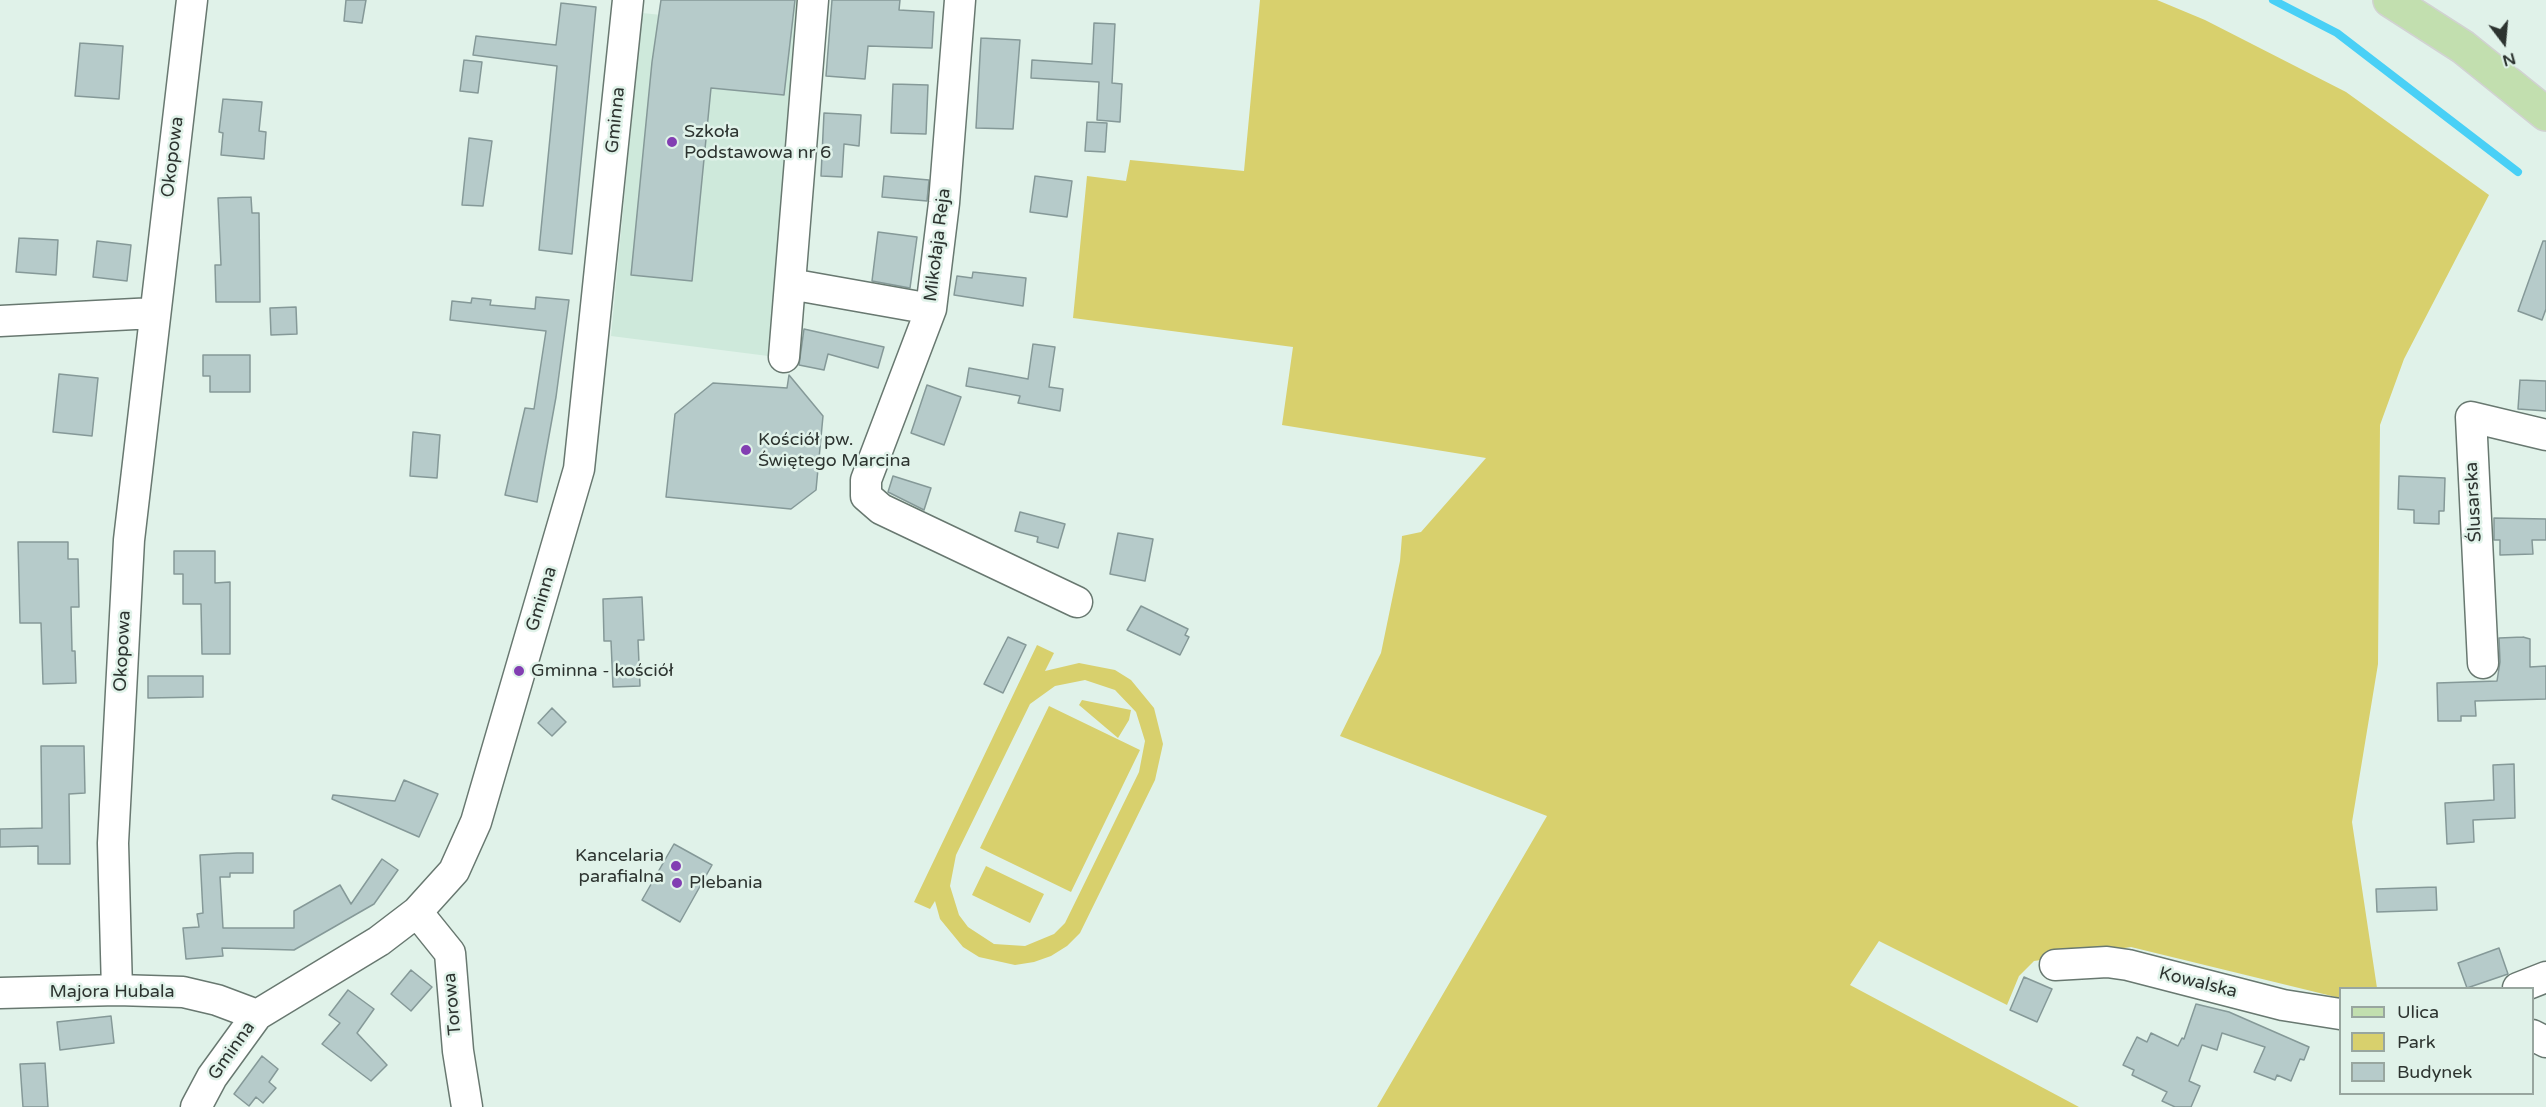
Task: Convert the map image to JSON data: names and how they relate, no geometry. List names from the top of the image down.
{
  "streets": {
    "street": [
      "Gminna",
      "Okopowa",
      "Mikołaja Reja",
      "Ślusarska",
      "Kowalska",
      "Majora Hubala",
      "Torowa"
    ]
  },
  "crossings": [
    ["Gminna", "Majora Hubala"],
    ["Gminna", "Torowa"],
    ["Okopowa", "Majora Hubala"]
  ],
  "places": [
    "Szkoła Podstawowa nr 6",
    "Kościół pw. Świętego Marcina",
    "Gminna - kościół",
    "Kancelaria parafialna",
    "Plebania"
  ],
  "legend": ["Ulica", "Park", "Budynek"],
  "north": "bottom"
}
